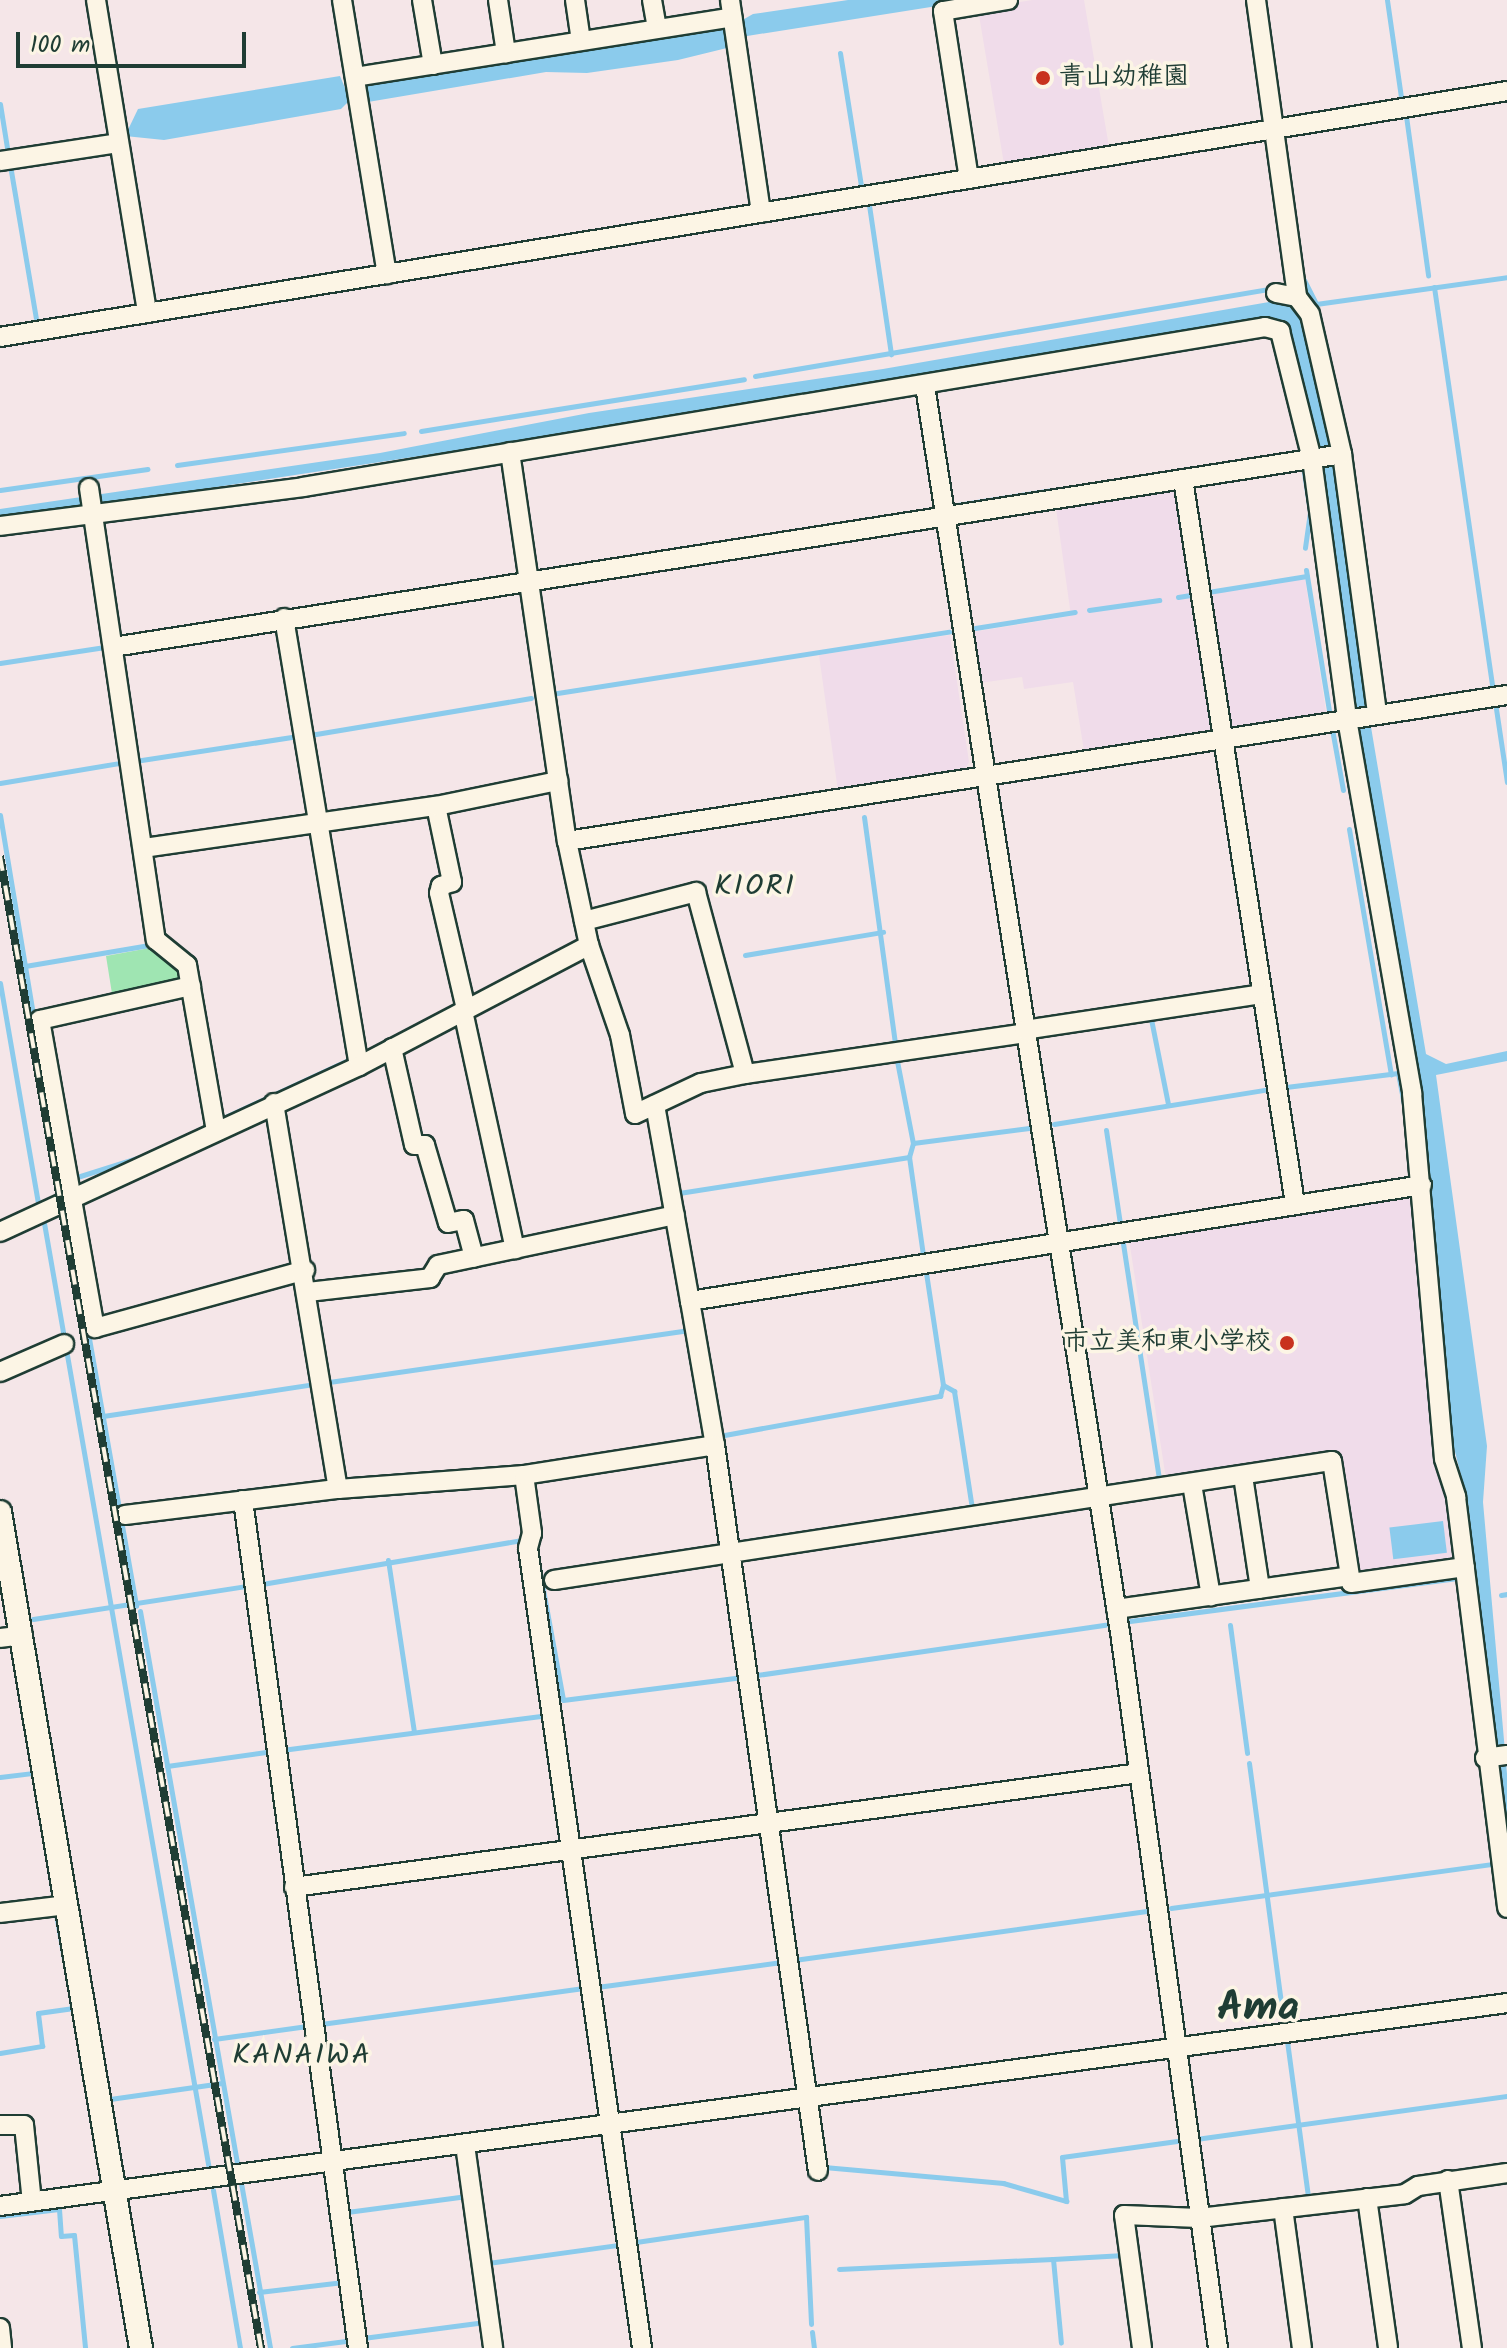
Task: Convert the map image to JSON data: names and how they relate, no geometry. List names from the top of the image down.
{
  "districts": ["KIORI", "Ama", "KANAIWA"],
  "places": ["青山幼稚園", "市立美和東小学校"],
  "scale_bar": "100 m"
}
